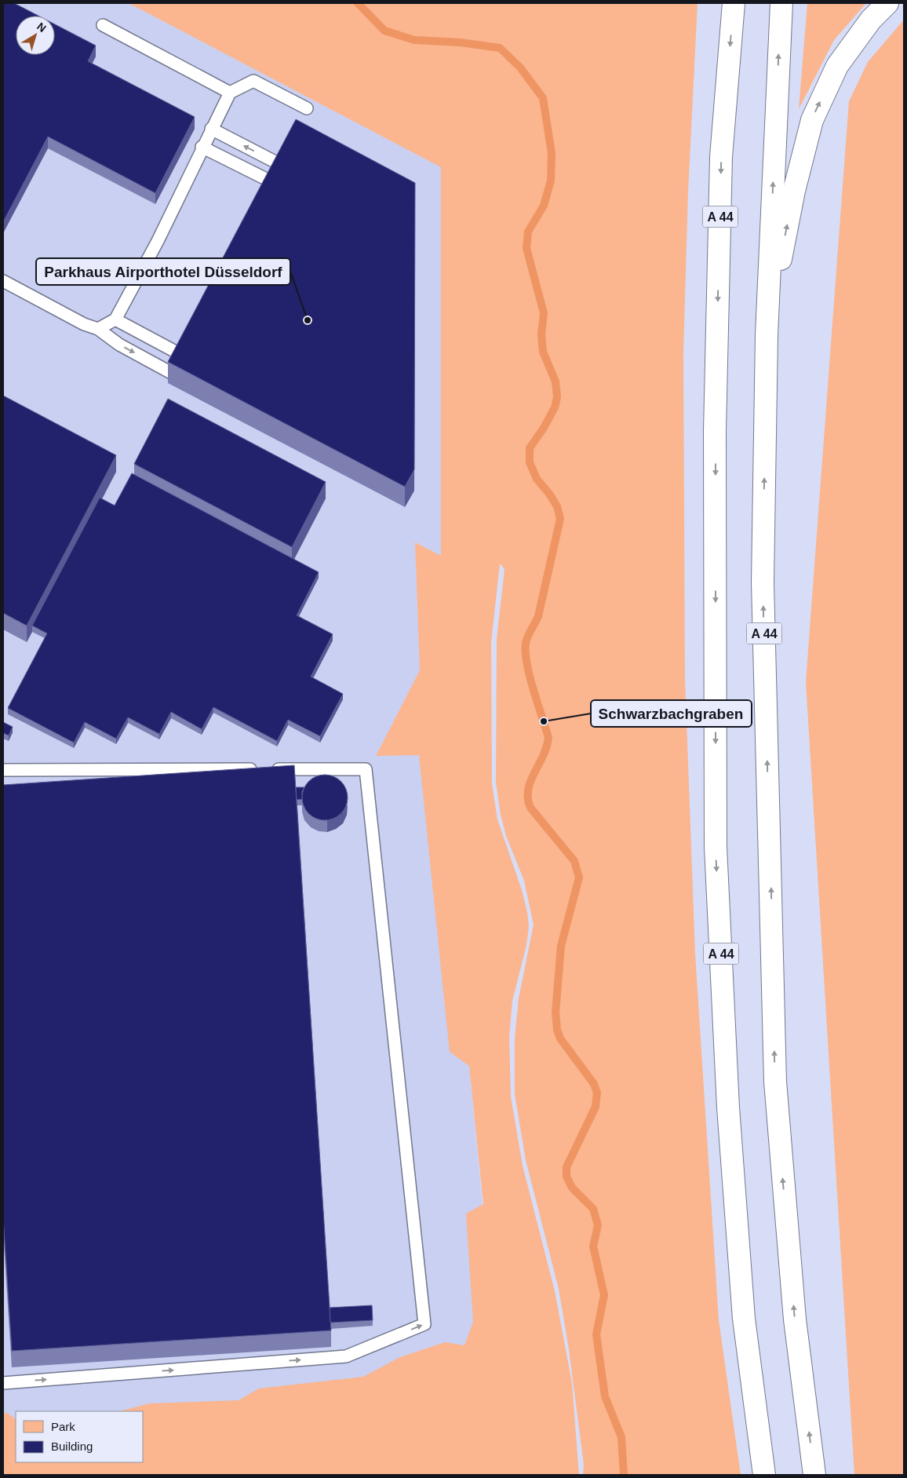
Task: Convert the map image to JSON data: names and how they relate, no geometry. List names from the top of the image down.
{
  "streets": {
    "highway": ["A 44"]
  },
  "places": ["Parkhaus Airporthotel Düsseldorf", "Schwarzbachgraben"],
  "legend": ["Park", "Building"],
  "north": "top right"
}
